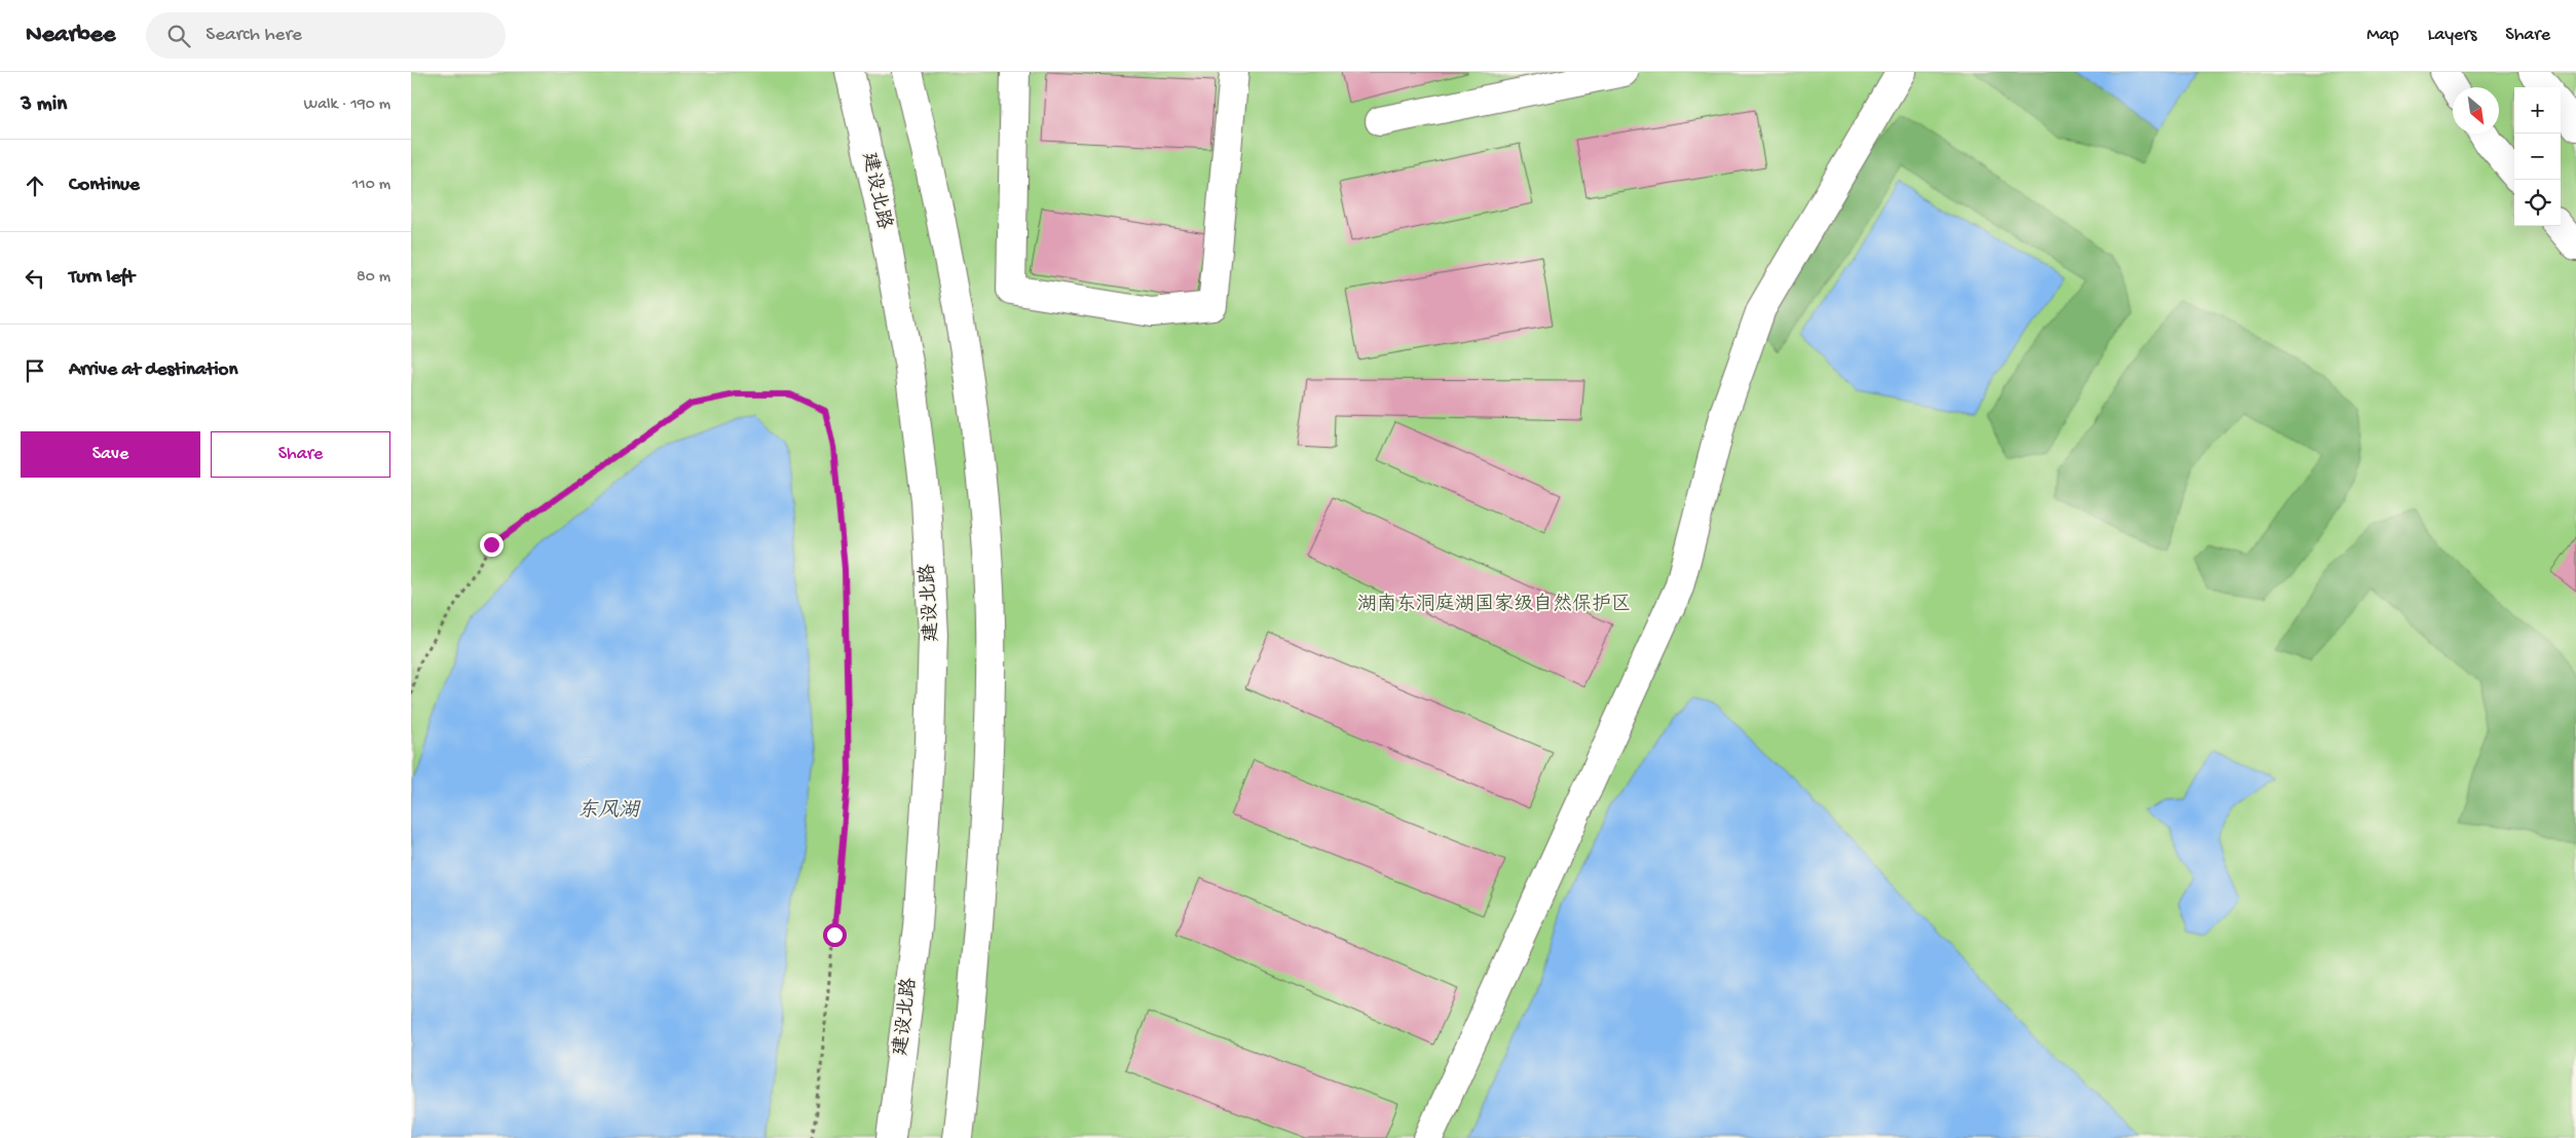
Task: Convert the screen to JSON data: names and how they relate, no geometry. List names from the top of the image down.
{
  "streets": {
    "main road": ["建设北路"]
  },
  "water": ["东风湖"],
  "parks": ["湖南东洞庭湖国家级自然保护区"],
  "north": "bottom right",
  "page": {
    "header": "Nearbee",
    "search": "Search here",
    "nav": ["Map", "Layers", "Share"],
    "heading": ["3 min", "Walk · 190 m"],
    "map_buttons": ["+", "−"],
    "list": [
      ["Continue", "110 m"],
      ["Turn left", "80 m"],
      "Arrive at destination"
    ],
    "buttons": ["Save", "Share"]
  }
}
